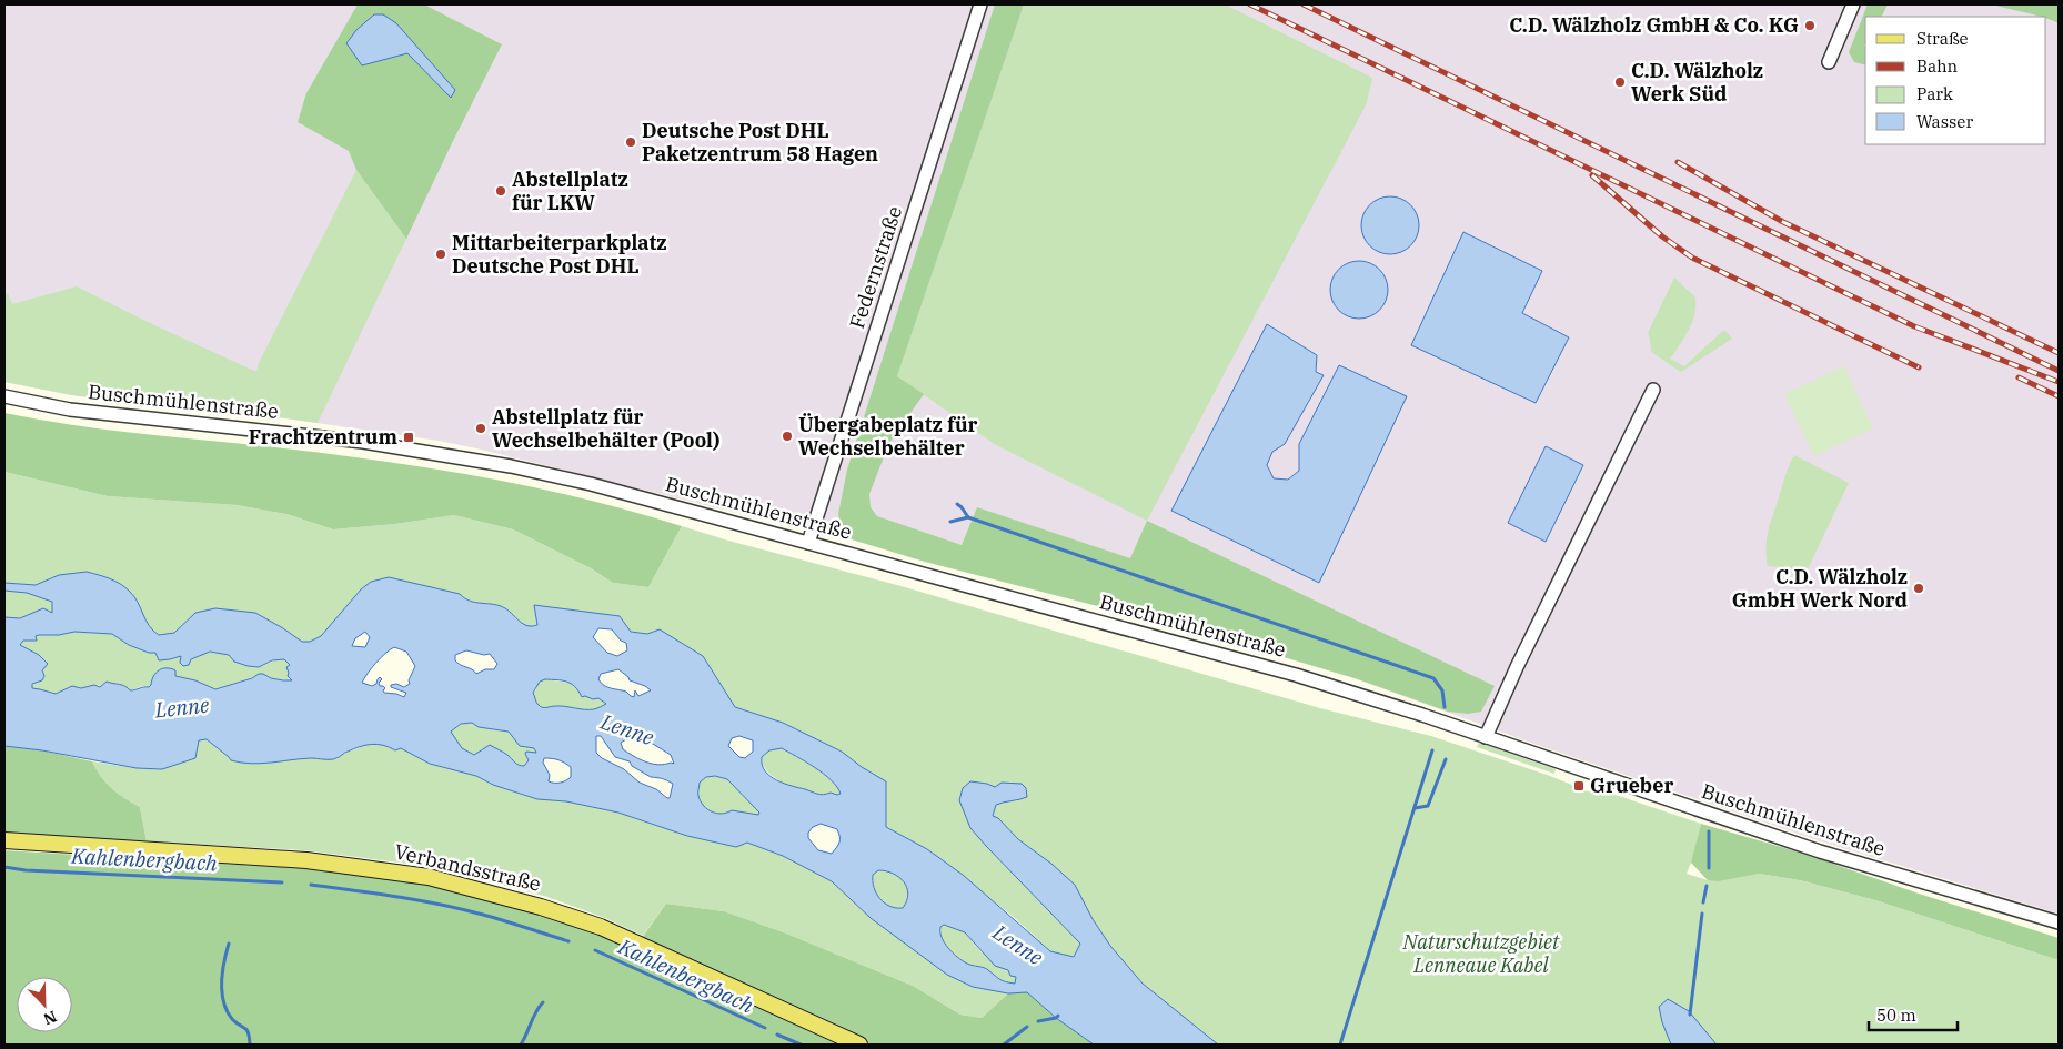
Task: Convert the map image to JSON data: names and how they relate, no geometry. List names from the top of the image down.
{
  "streets": {
    "main road": ["Verbandsstraße"],
    "street": ["Federnstraße", "Buschmühlenstraße"]
  },
  "crossings": [
    ["Federnstraße", "Buschmühlenstraße"]
  ],
  "water": ["Lenne", "Kahlenbergbach"],
  "parks": ["Naturschutzgebiet Lenneaue Kabel"],
  "places": {
    "other": [
      "C.D. Wälzholz GmbH & Co. KG",
      "C.D. Wälzholz Werk Süd",
      "Deutsche Post DHL Paketzentrum 58 Hagen",
      "Abstellplatz für LKW",
      "Mittarbeiterparkplatz Deutsche Post DHL",
      "Abstellplatz für Wechselbehälter (Pool)",
      "Übergabeplatz für Wechselbehälter",
      "C.D. Wälzholz GmbH Werk Nord"
    ],
    "transit": ["Frachtzentrum", "Grueber"]
  },
  "legend": [
    "Straße",
    "Bahn",
    "Park",
    "Wasser"
  ],
  "scale_bar": "50 m",
  "north": "bottom right"
}
